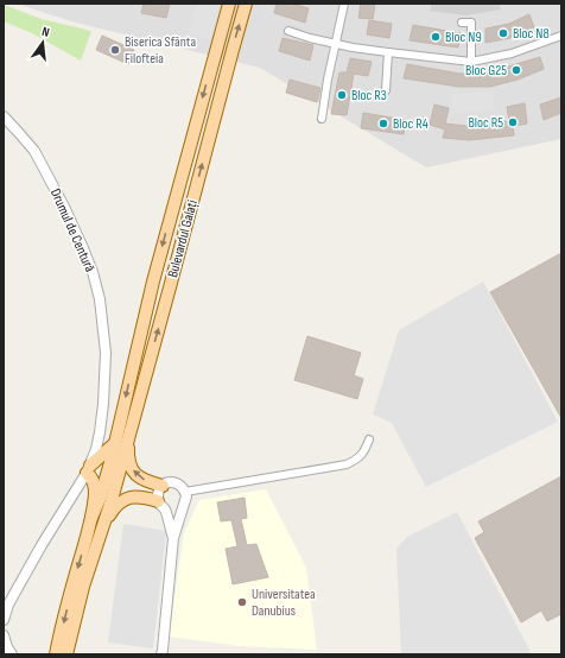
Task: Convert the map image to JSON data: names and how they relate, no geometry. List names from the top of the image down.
{
  "streets": {
    "main road": ["Bulevardul Galați"],
    "street": ["Drumul de Centură"]
  },
  "places": [
    "Bloc N8",
    "Bloc N9",
    "Biserica Sfânta Filofteia",
    "Bloc G25",
    "Bloc R3",
    "Bloc R5",
    "Bloc R4",
    "Universitatea Danubius"
  ],
  "north": "top"
}
